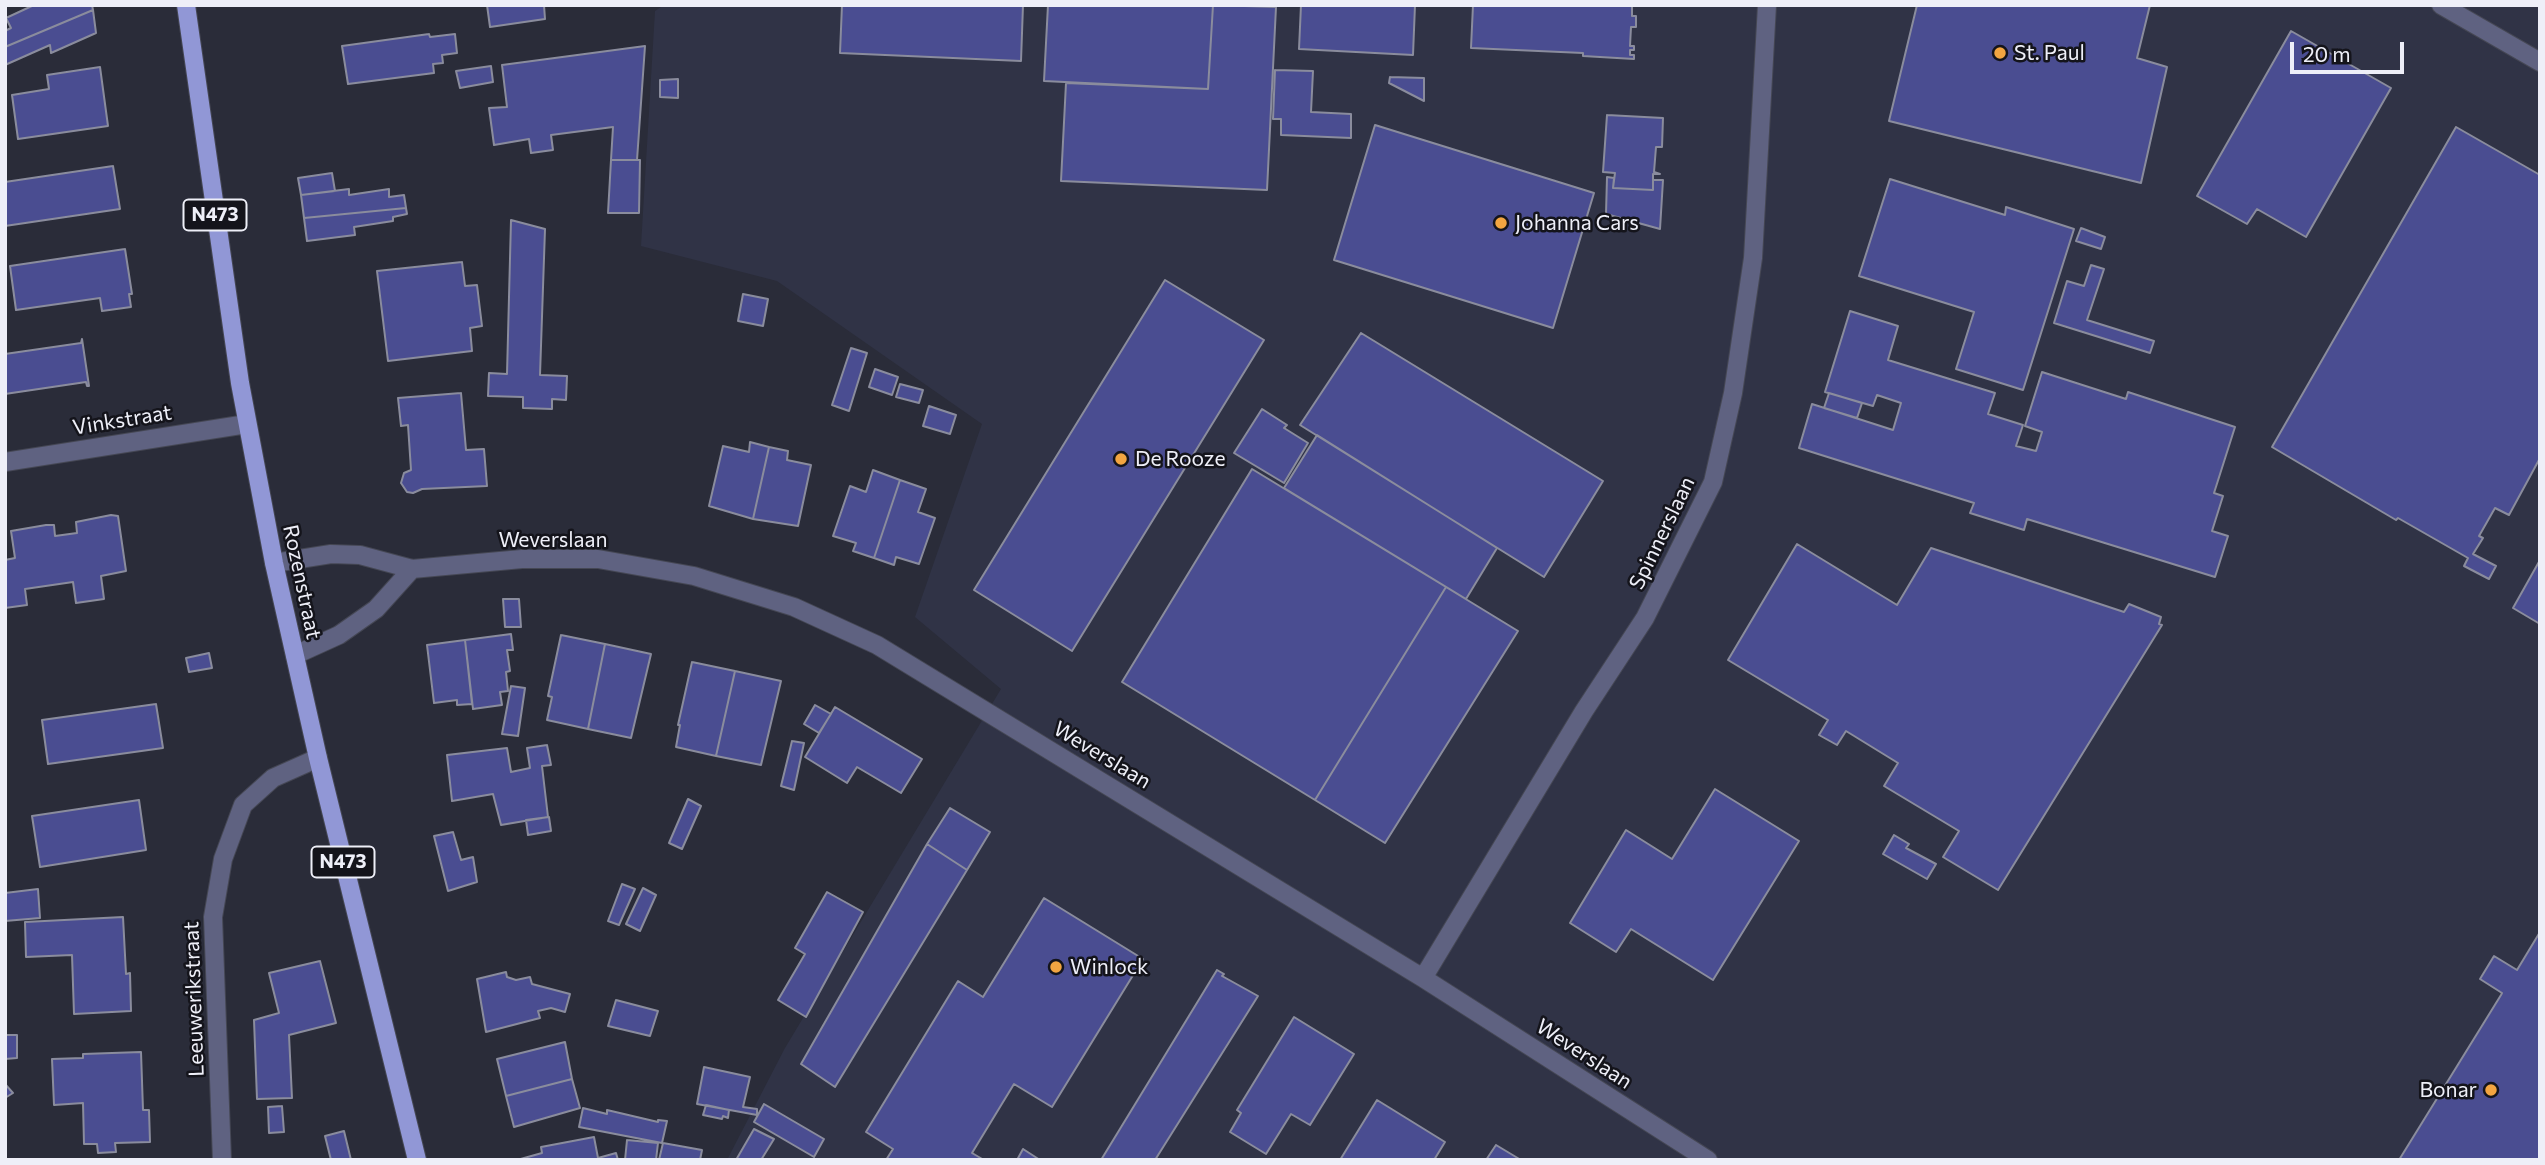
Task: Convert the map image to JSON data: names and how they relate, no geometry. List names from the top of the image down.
{
  "streets": {
    "main road": ["N473", "Rozenstraat"],
    "street": [
      "Vinkstraat",
      "Spinnerslaan",
      "Weverslaan",
      "Leeuwerikstraat"
    ]
  },
  "crossings": [
    ["Vinkstraat", "Rozenstraat"],
    ["Spinnerslaan", "Weverslaan"],
    ["Weverslaan", "Rozenstraat"],
    ["Rozenstraat", "Leeuwerikstraat"]
  ],
  "places": [
    "St. Paul",
    "Johanna Cars",
    "De Rooze",
    "Winlock",
    "Bonar"
  ],
  "scale_bar": "20 m"
}
